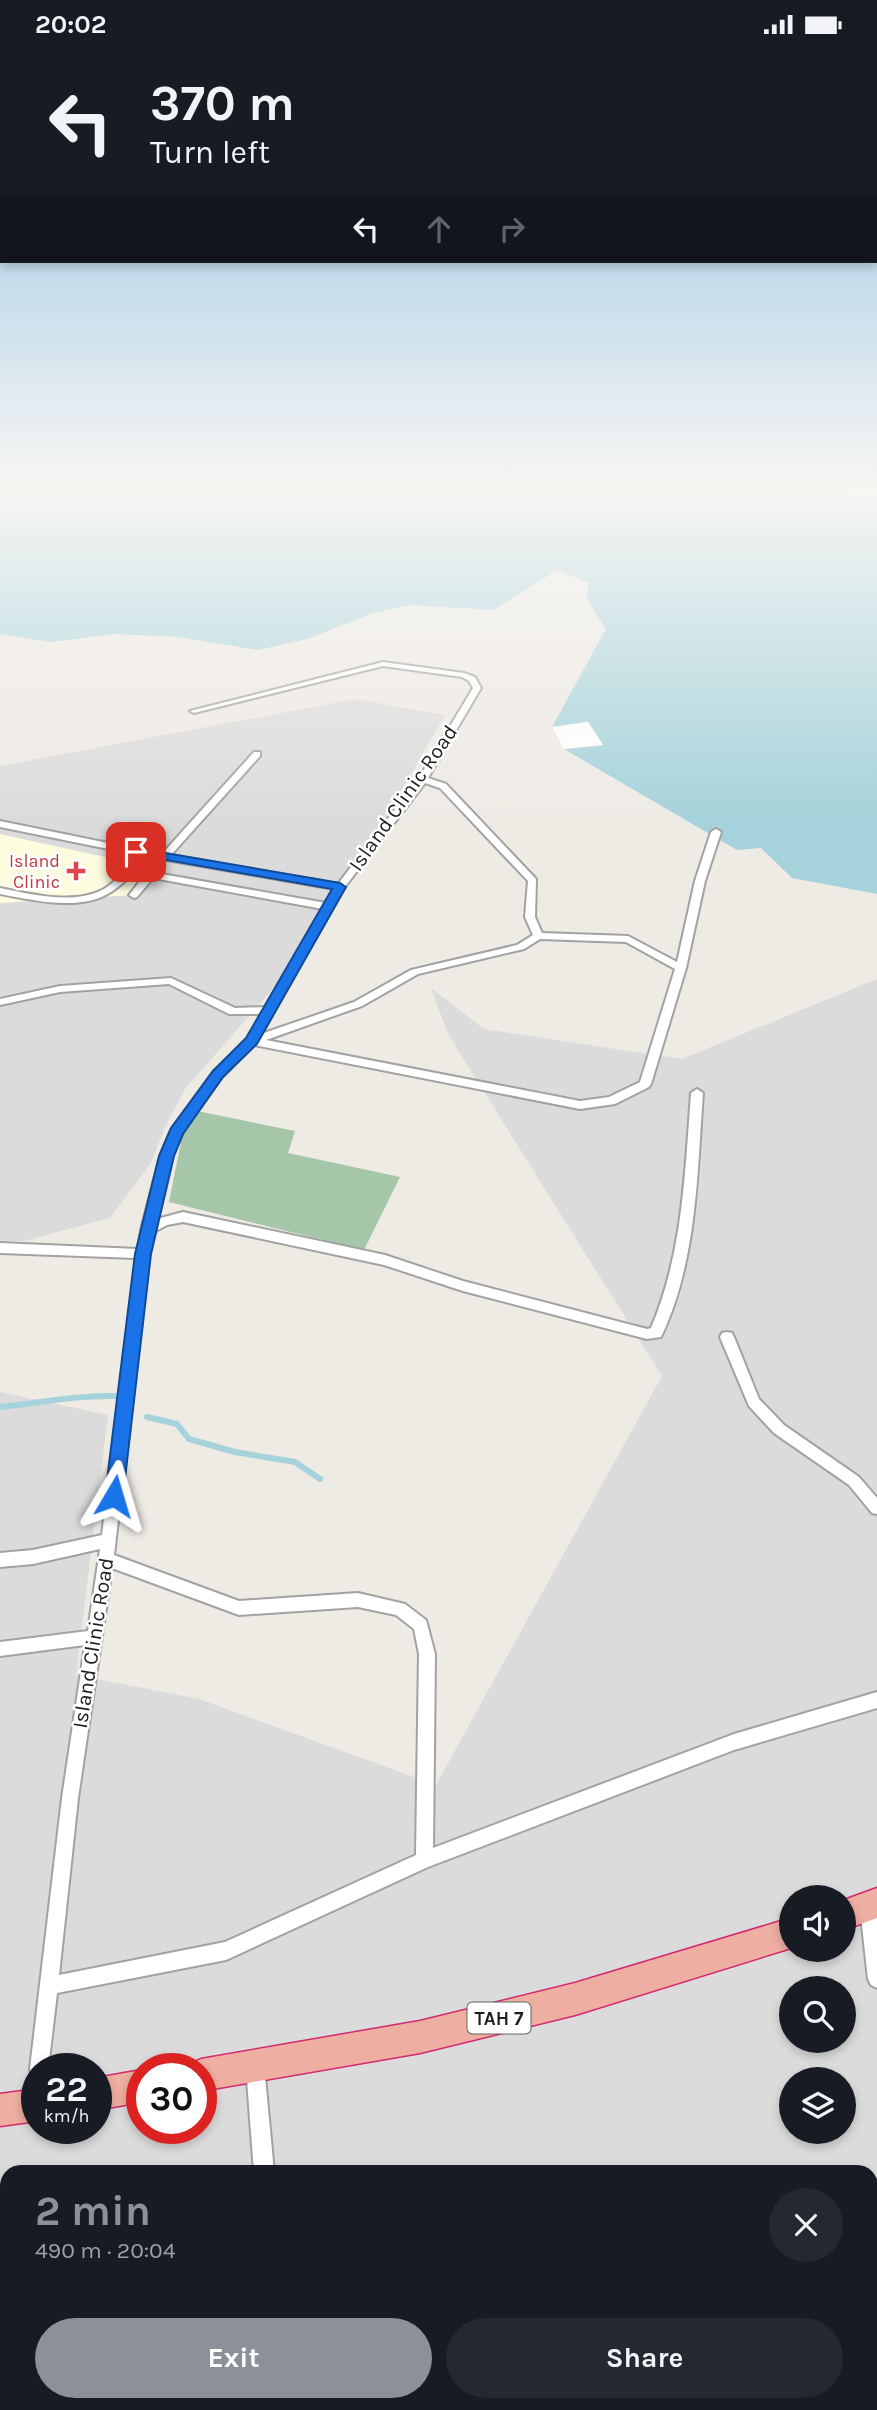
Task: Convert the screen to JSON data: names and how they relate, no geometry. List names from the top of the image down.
{
  "streets": {
    "highway": ["TAH 7"],
    "street": ["Island Clinic Road"]
  },
  "places": {
    "health": ["Island Clinic"]
  },
  "page": {
    "status": "20:02",
    "turn": ["370 m", "Turn left"],
    "speed": "22 km/h",
    "limit": "30",
    "heading": ["2 min", "490 m · 20:04"],
    "buttons": ["Exit", "Share"]
  }
}
